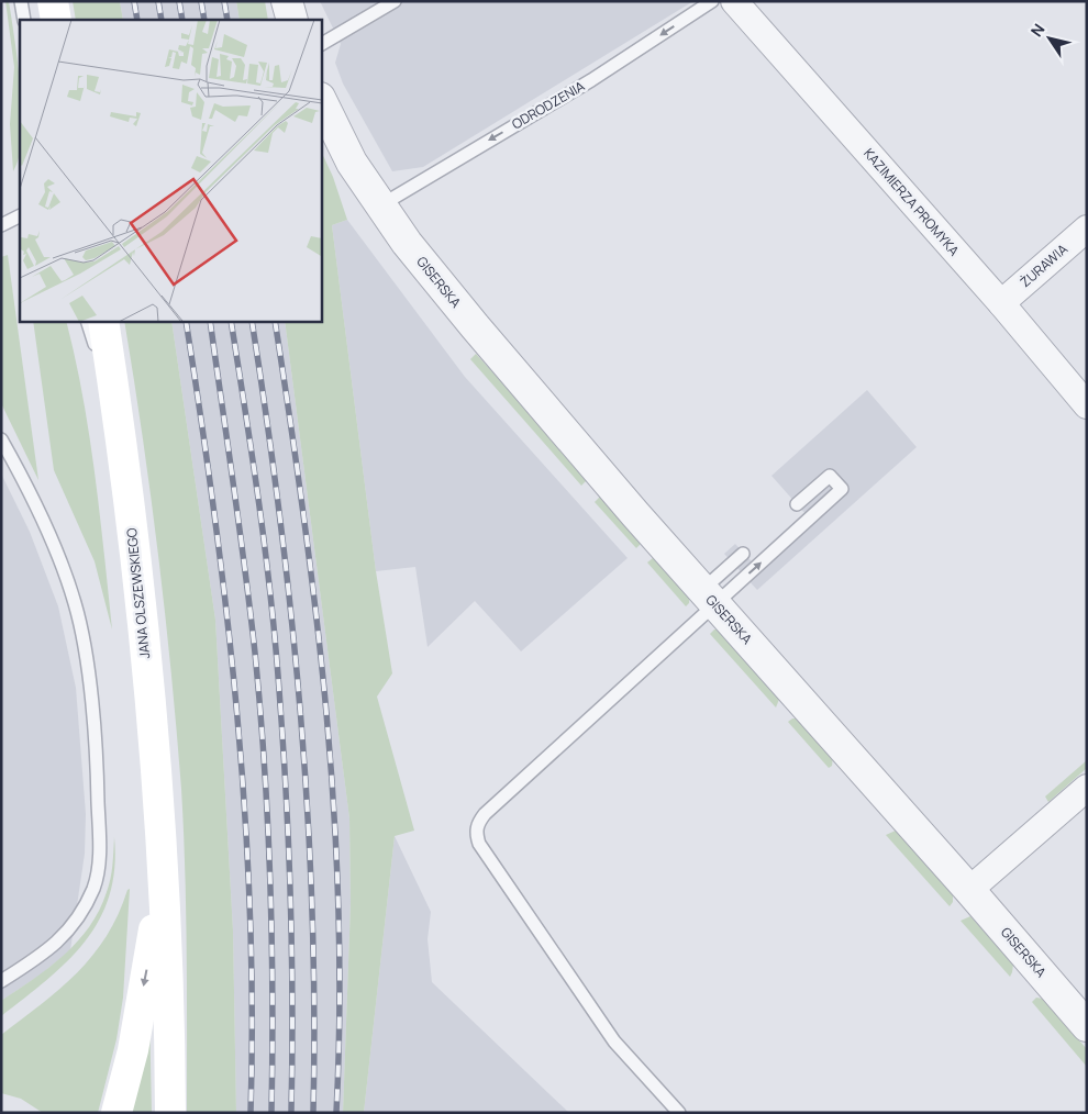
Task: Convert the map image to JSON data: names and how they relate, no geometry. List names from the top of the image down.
{
  "streets": {
    "main road": ["JANA OLSZEWSKIEGO"],
    "street": ["KAZIMIERZA PROMYKA", "ŻURAWIA", "GISERSKA"],
    "lane": ["ODRODZENIA"]
  },
  "crossings": [
    ["ODRODZENIA", "GISERSKA"],
    ["KAZIMIERZA PROMYKA", "ŻURAWIA"]
  ],
  "one_way": ["ODRODZENIA"],
  "north": "top left"
}
